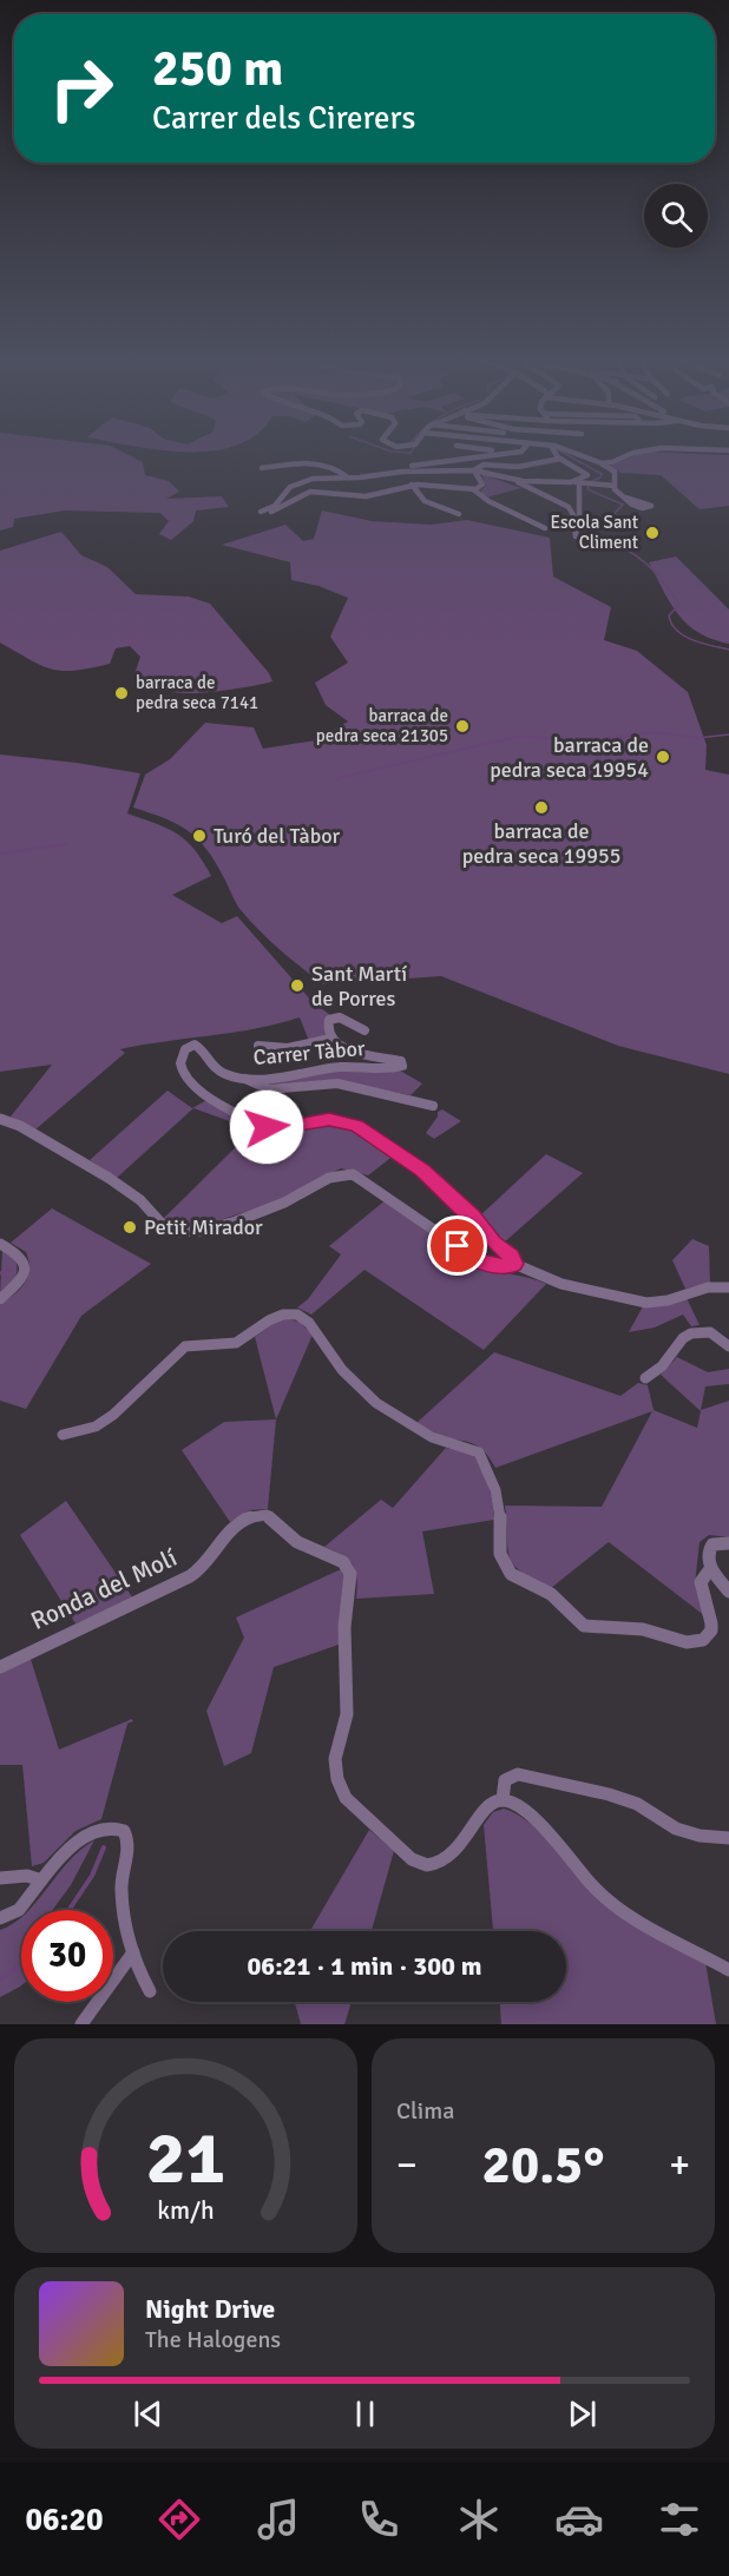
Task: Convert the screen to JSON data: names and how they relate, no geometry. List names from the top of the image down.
{
  "streets": {
    "street": ["Carrer Tàbor", "Ronda del Molí"]
  },
  "places": [
    "Escola Sant Climent",
    "barraca de pedra seca 7141",
    "barraca de pedra seca 21305",
    "barraca de pedra seca 19954",
    "barraca de pedra seca 19955",
    "Turó del Tàbor",
    "Sant Martí de Porres",
    "Petit Mirador"
  ],
  "page": {
    "turn": ["250 m", "Carrer dels Cirerers"],
    "limit": "30",
    "trip": "06:21 · 1 min · 300 m",
    "tile": "Clima",
    "heat": ["−", "20.5°", "+"],
    "song": ["Night Drive", "The Halogens"],
    "tabs": "06:20",
    "gauge": ["21", "km/h"]
  }
}
